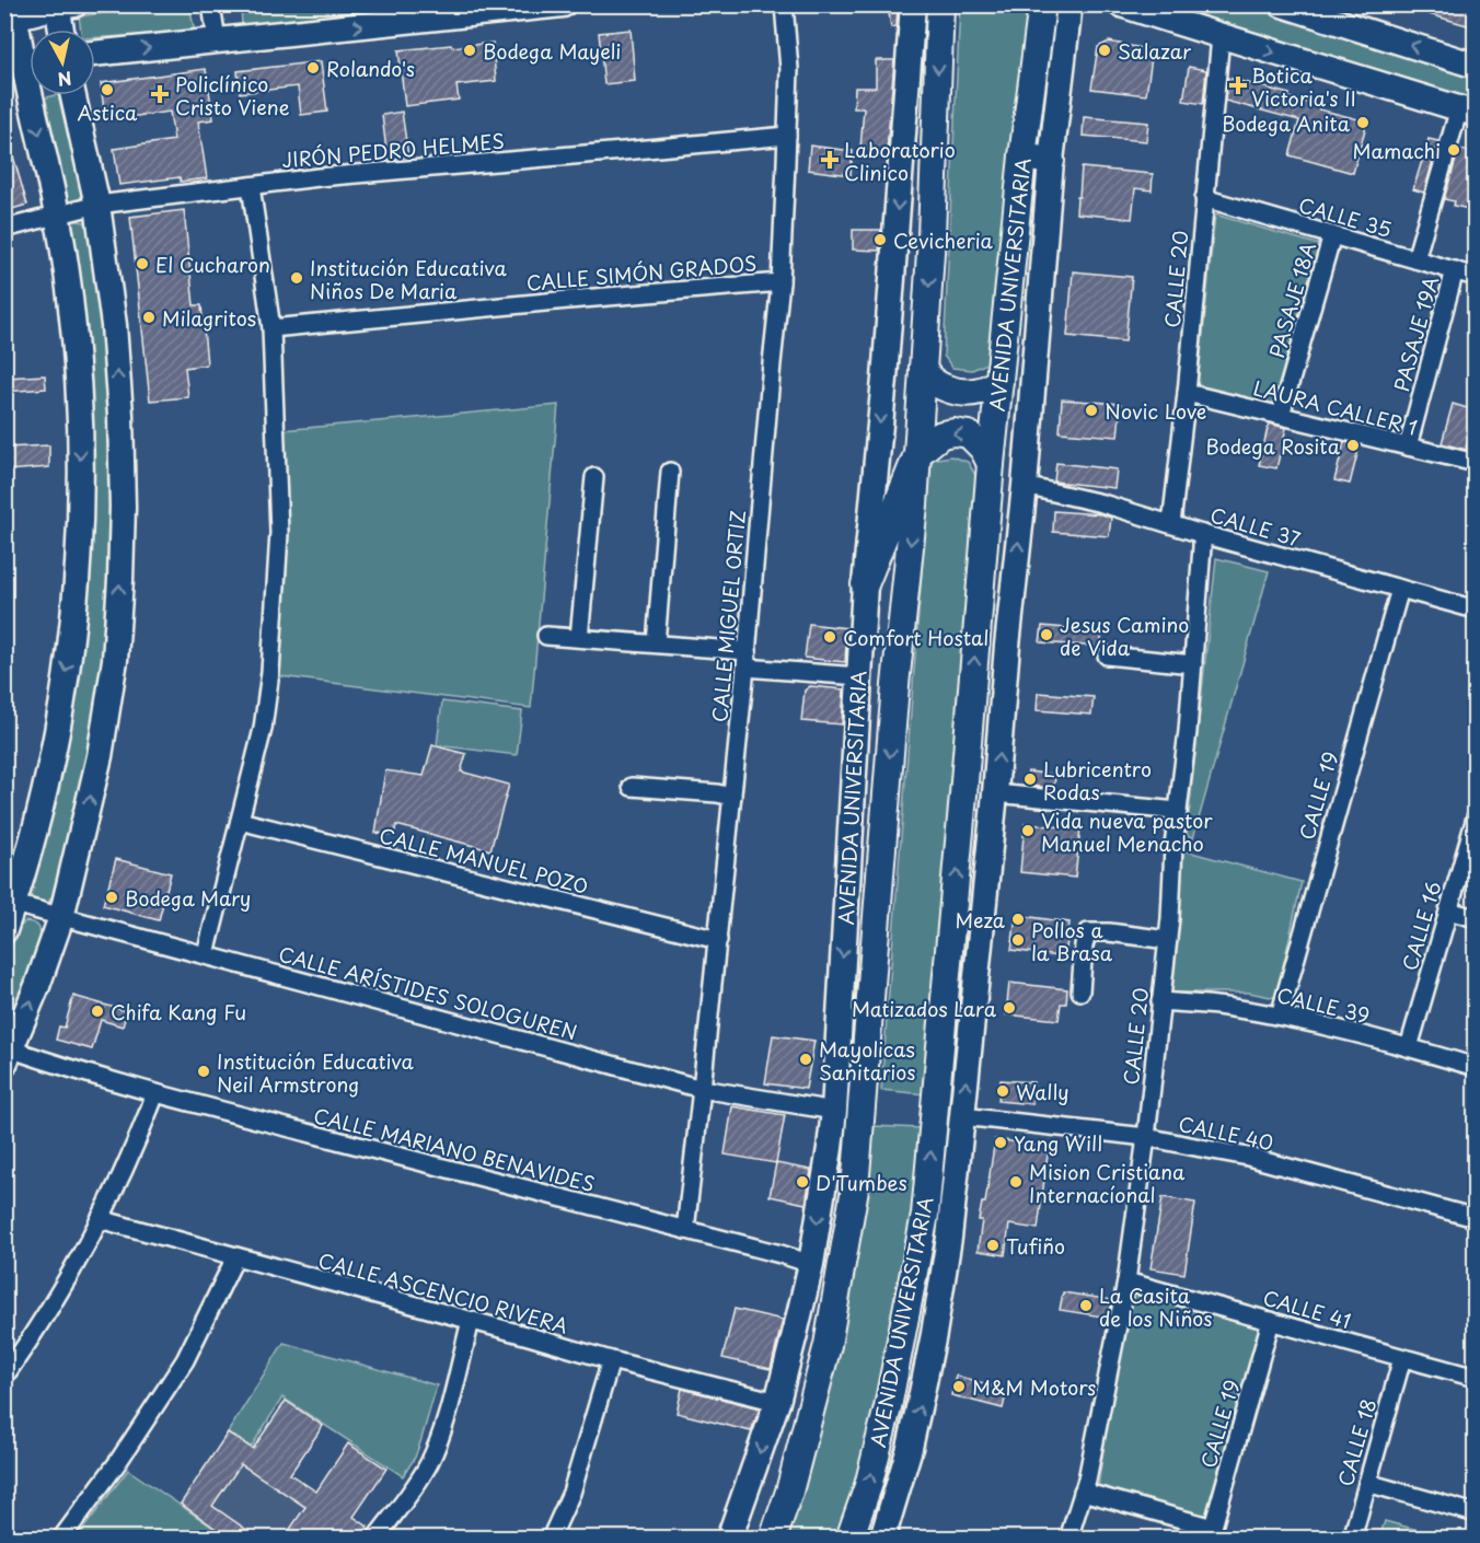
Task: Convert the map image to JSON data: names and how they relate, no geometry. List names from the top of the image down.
{
  "streets": {
    "main road": ["AVENIDA UNIVERSITARIA"],
    "street": [
      "JIRÓN PEDRO HELMES",
      "CALLE 35",
      "CALLE SIMÓN GRADOS",
      "CALLE 20",
      "PASAJE 18A",
      "PASAJE 19A",
      "LAURA CALLER 1",
      "CALLE 37",
      "CALLE MIGUEL ORTIZ",
      "CALLE 19",
      "CALLE MANUEL POZO",
      "CALLE 16",
      "CALLE ARÍSTIDES SOLOGUREN",
      "CALLE 39",
      "CALLE 40",
      "CALLE MARIANO BENAVIDES",
      "CALLE ASCENCIO RIVERA",
      "CALLE 41",
      "CALLE 18"
    ]
  },
  "crossings": [
    ["JIRÓN PEDRO HELMES", "CALLE MIGUEL ORTIZ"],
    ["CALLE 35", "CALLE 20"],
    ["CALLE 35", "PASAJE 18A"],
    ["CALLE 35", "PASAJE 19A"],
    ["CALLE SIMÓN GRADOS", "CALLE MIGUEL ORTIZ"],
    ["CALLE 20", "LAURA CALLER 1"],
    ["CALLE 20", "CALLE 37"],
    ["CALLE 20", "CALLE 39"],
    ["CALLE 20", "CALLE 40"],
    ["CALLE 20", "CALLE 41"],
    ["AVENIDA UNIVERSITARIA", "CALLE 37"],
    ["AVENIDA UNIVERSITARIA", "CALLE ARÍSTIDES SOLOGUREN"],
    ["AVENIDA UNIVERSITARIA", "CALLE 40"],
    ["AVENIDA UNIVERSITARIA", "CALLE MARIANO BENAVIDES"],
    ["AVENIDA UNIVERSITARIA", "CALLE ASCENCIO RIVERA"],
    ["PASAJE 18A", "LAURA CALLER 1"],
    ["PASAJE 19A", "LAURA CALLER 1"],
    ["CALLE 37", "CALLE 19"],
    ["CALLE MIGUEL ORTIZ", "CALLE MANUEL POZO"],
    ["CALLE MIGUEL ORTIZ", "CALLE ARÍSTIDES SOLOGUREN"],
    ["CALLE MIGUEL ORTIZ", "CALLE MARIANO BENAVIDES"],
    ["CALLE 19", "CALLE 39"],
    ["CALLE 19", "CALLE 41"],
    ["CALLE 16", "CALLE 39"],
    ["CALLE 41", "CALLE 18"]
  ],
  "places": {
    "other": [
      "Bodega Mayeli",
      "Salazar",
      "Rolando's",
      "Astica",
      "Bodega Anita",
      "Mamachi",
      "Cevicheria",
      "El Cucharon",
      "Institución Educativa Niños De Maria",
      "Milagritos",
      "Novic Love",
      "Bodega Rosita",
      "Jesus Camino de Vida",
      "Comfort Hostal",
      "Lubricentro Rodas",
      "Vida nueva pastor Manuel Menacho",
      "Bodega Mary",
      "Meza",
      "Pollos a la Brasa",
      "Matizados Lara",
      "Chifa Kang Fu",
      "Mayolicas Sanitarios",
      "Institución Educativa Neil Armstrong",
      "Wally",
      "Yang Will",
      "D'Tumbes",
      "Mision Cristiana Internacíonal",
      "Tufiño",
      "La Casita de los Niños",
      "M&M Motors"
    ],
    "health": ["Botica Victoria's II", "Policlínico Cristo Viene", "Laboratorio Clinico"]
  },
  "north": "bottom"
}
